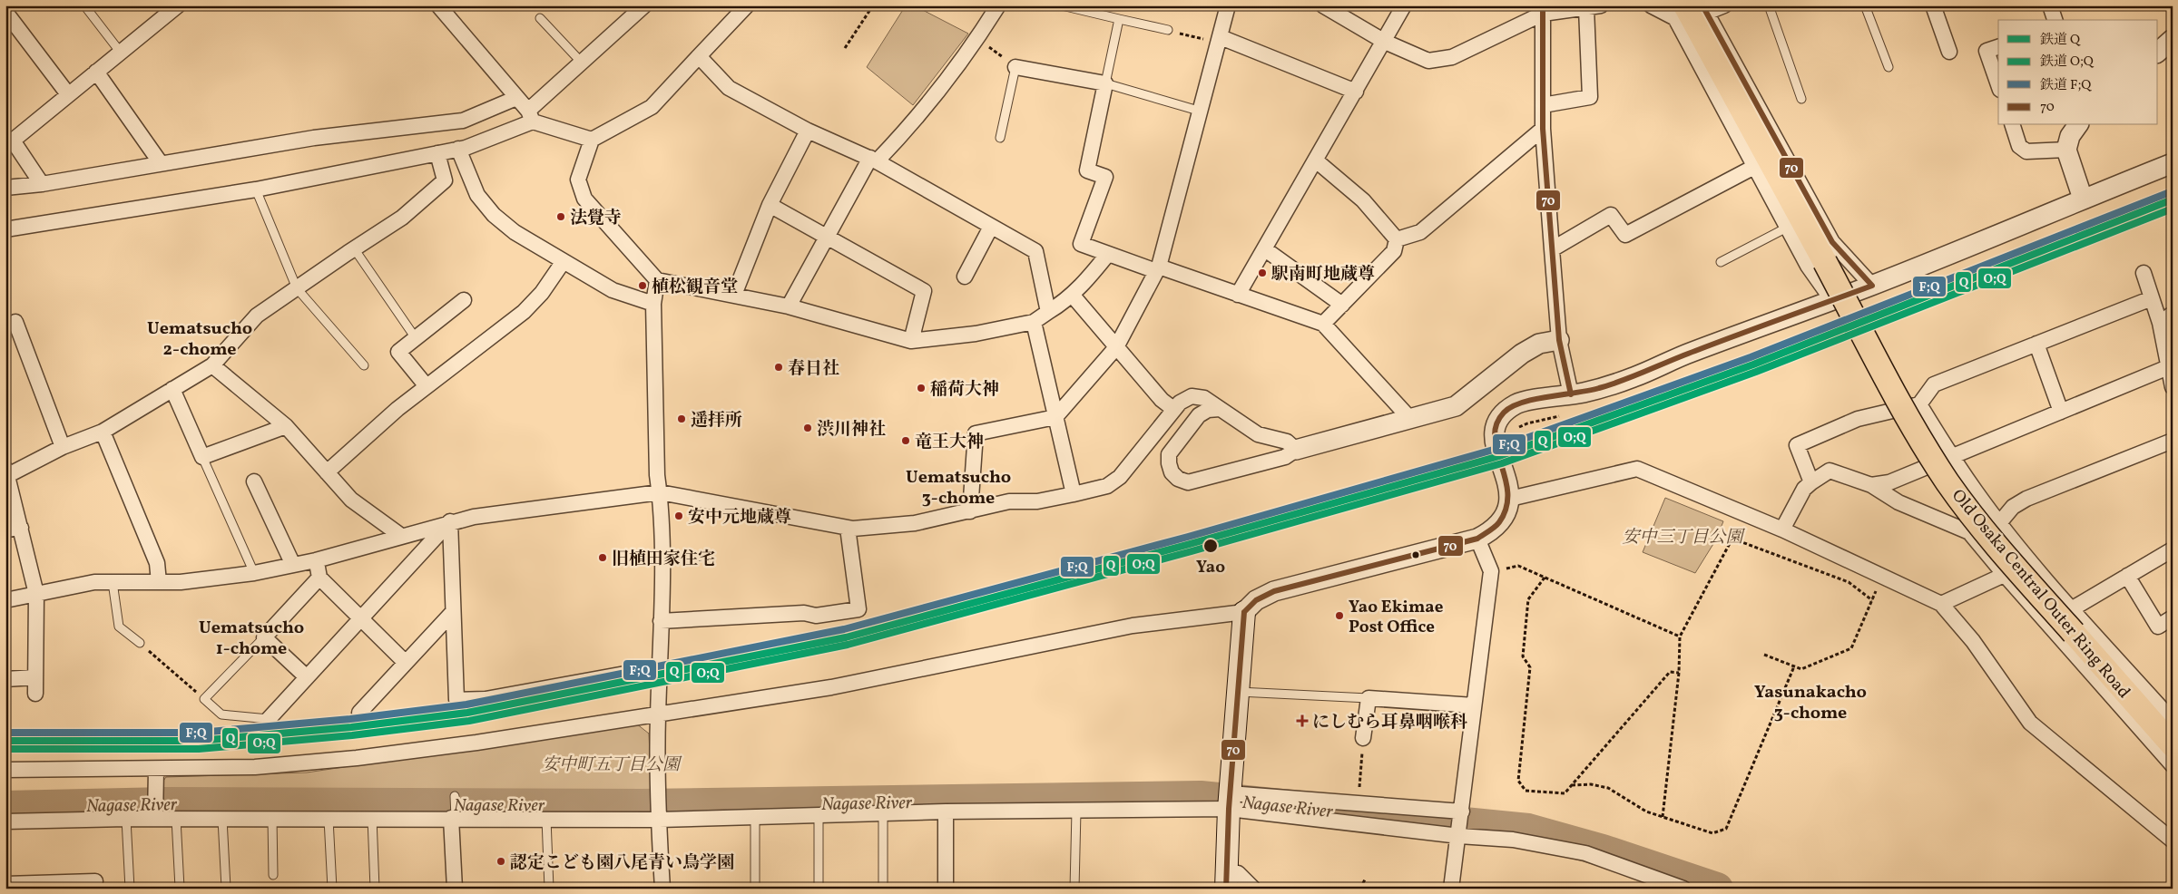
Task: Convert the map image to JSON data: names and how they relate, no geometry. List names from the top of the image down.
{
  "streets": {
    "main road": ["Old Osaka Central Outer Ring Road"]
  },
  "districts": [
    "Uematsucho 2-chome",
    "Uematsucho 3-chome",
    "Uematsucho 1-chome",
    "Yasunakacho 3-chome"
  ],
  "water": ["Nagase River"],
  "parks": ["安中三丁目公園", "安中町五丁目公園"],
  "places": {
    "other": [
      "法覺寺",
      "駅南町地蔵尊",
      "植松観音堂",
      "春日社",
      "稲荷大神",
      "遥拝所",
      "渋川神社",
      "竜王大神",
      "安中元地蔵尊",
      "Yao",
      "旧植田家住宅",
      "Yao Ekimae Post Office",
      "認定こども園八尾青い鳥学園"
    ],
    "health": ["にしむら耳鼻咽喉科"]
  },
  "lines": [
    "transit line 70",
    "rail line F;Q",
    "rail line Q",
    "rail line O;Q"
  ],
  "legend": [
    "鉄道 Q",
    "鉄道 O;Q",
    "鉄道 F;Q",
    "70"
  ]
}
